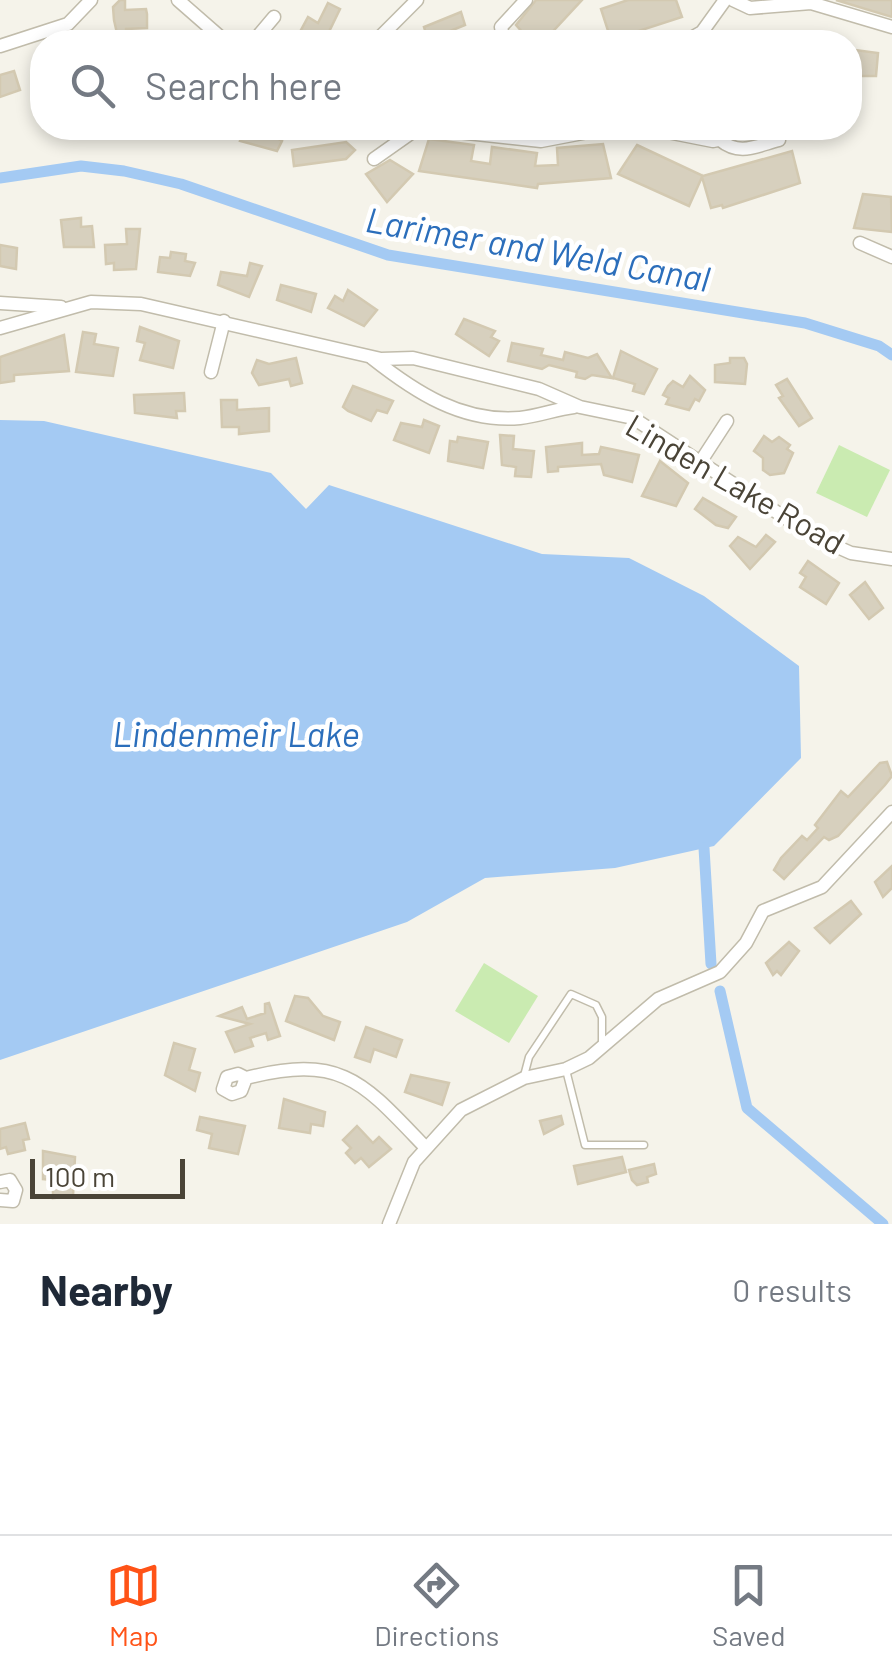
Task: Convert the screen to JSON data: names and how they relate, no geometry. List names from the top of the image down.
{
  "streets": {
    "street": ["Linden Lake Road"]
  },
  "water": ["Larimer and Weld Canal", "Lindenmeir Lake"],
  "scale_bar": "100 m",
  "page": {
    "search": "Search here",
    "scale": "100 m",
    "heading": ["Nearby", "0 results"],
    "nav": ["Map", "Directions", "Saved"]
  }
}
